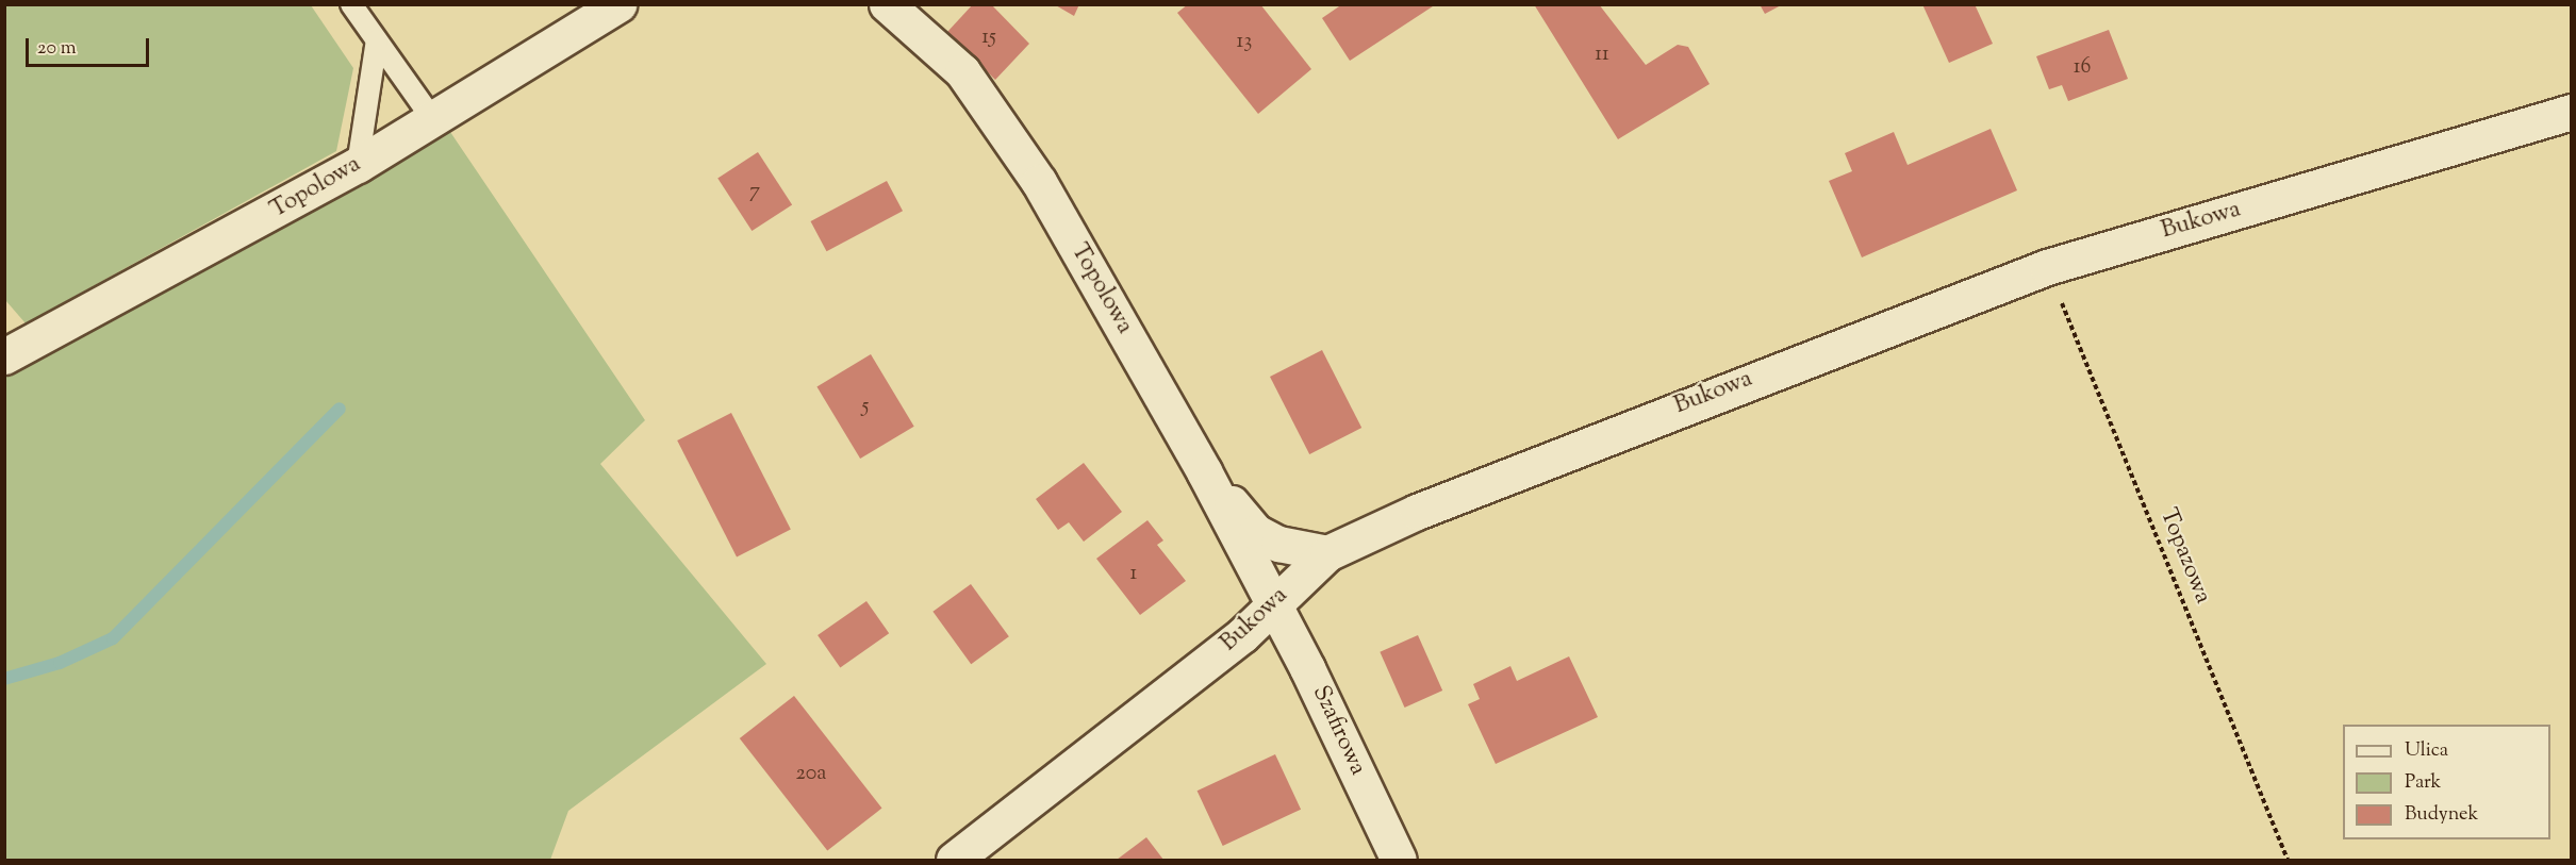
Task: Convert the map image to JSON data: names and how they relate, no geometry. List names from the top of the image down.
{
  "streets": {
    "street": ["Topolowa", "Bukowa", "Szafirowa"],
    "path": ["Topazowa"]
  },
  "crossings": [
    ["Topolowa", "Bukowa"],
    ["Topolowa", "Szafirowa"],
    ["Bukowa", "Topazowa"],
    ["Bukowa", "Szafirowa"]
  ],
  "house_numbers": [
    "15",
    "13",
    "11",
    "16",
    "7",
    "5",
    "1",
    "20a"
  ],
  "legend": ["Ulica", "Park", "Budynek"],
  "scale_bar": "20 m"
}
